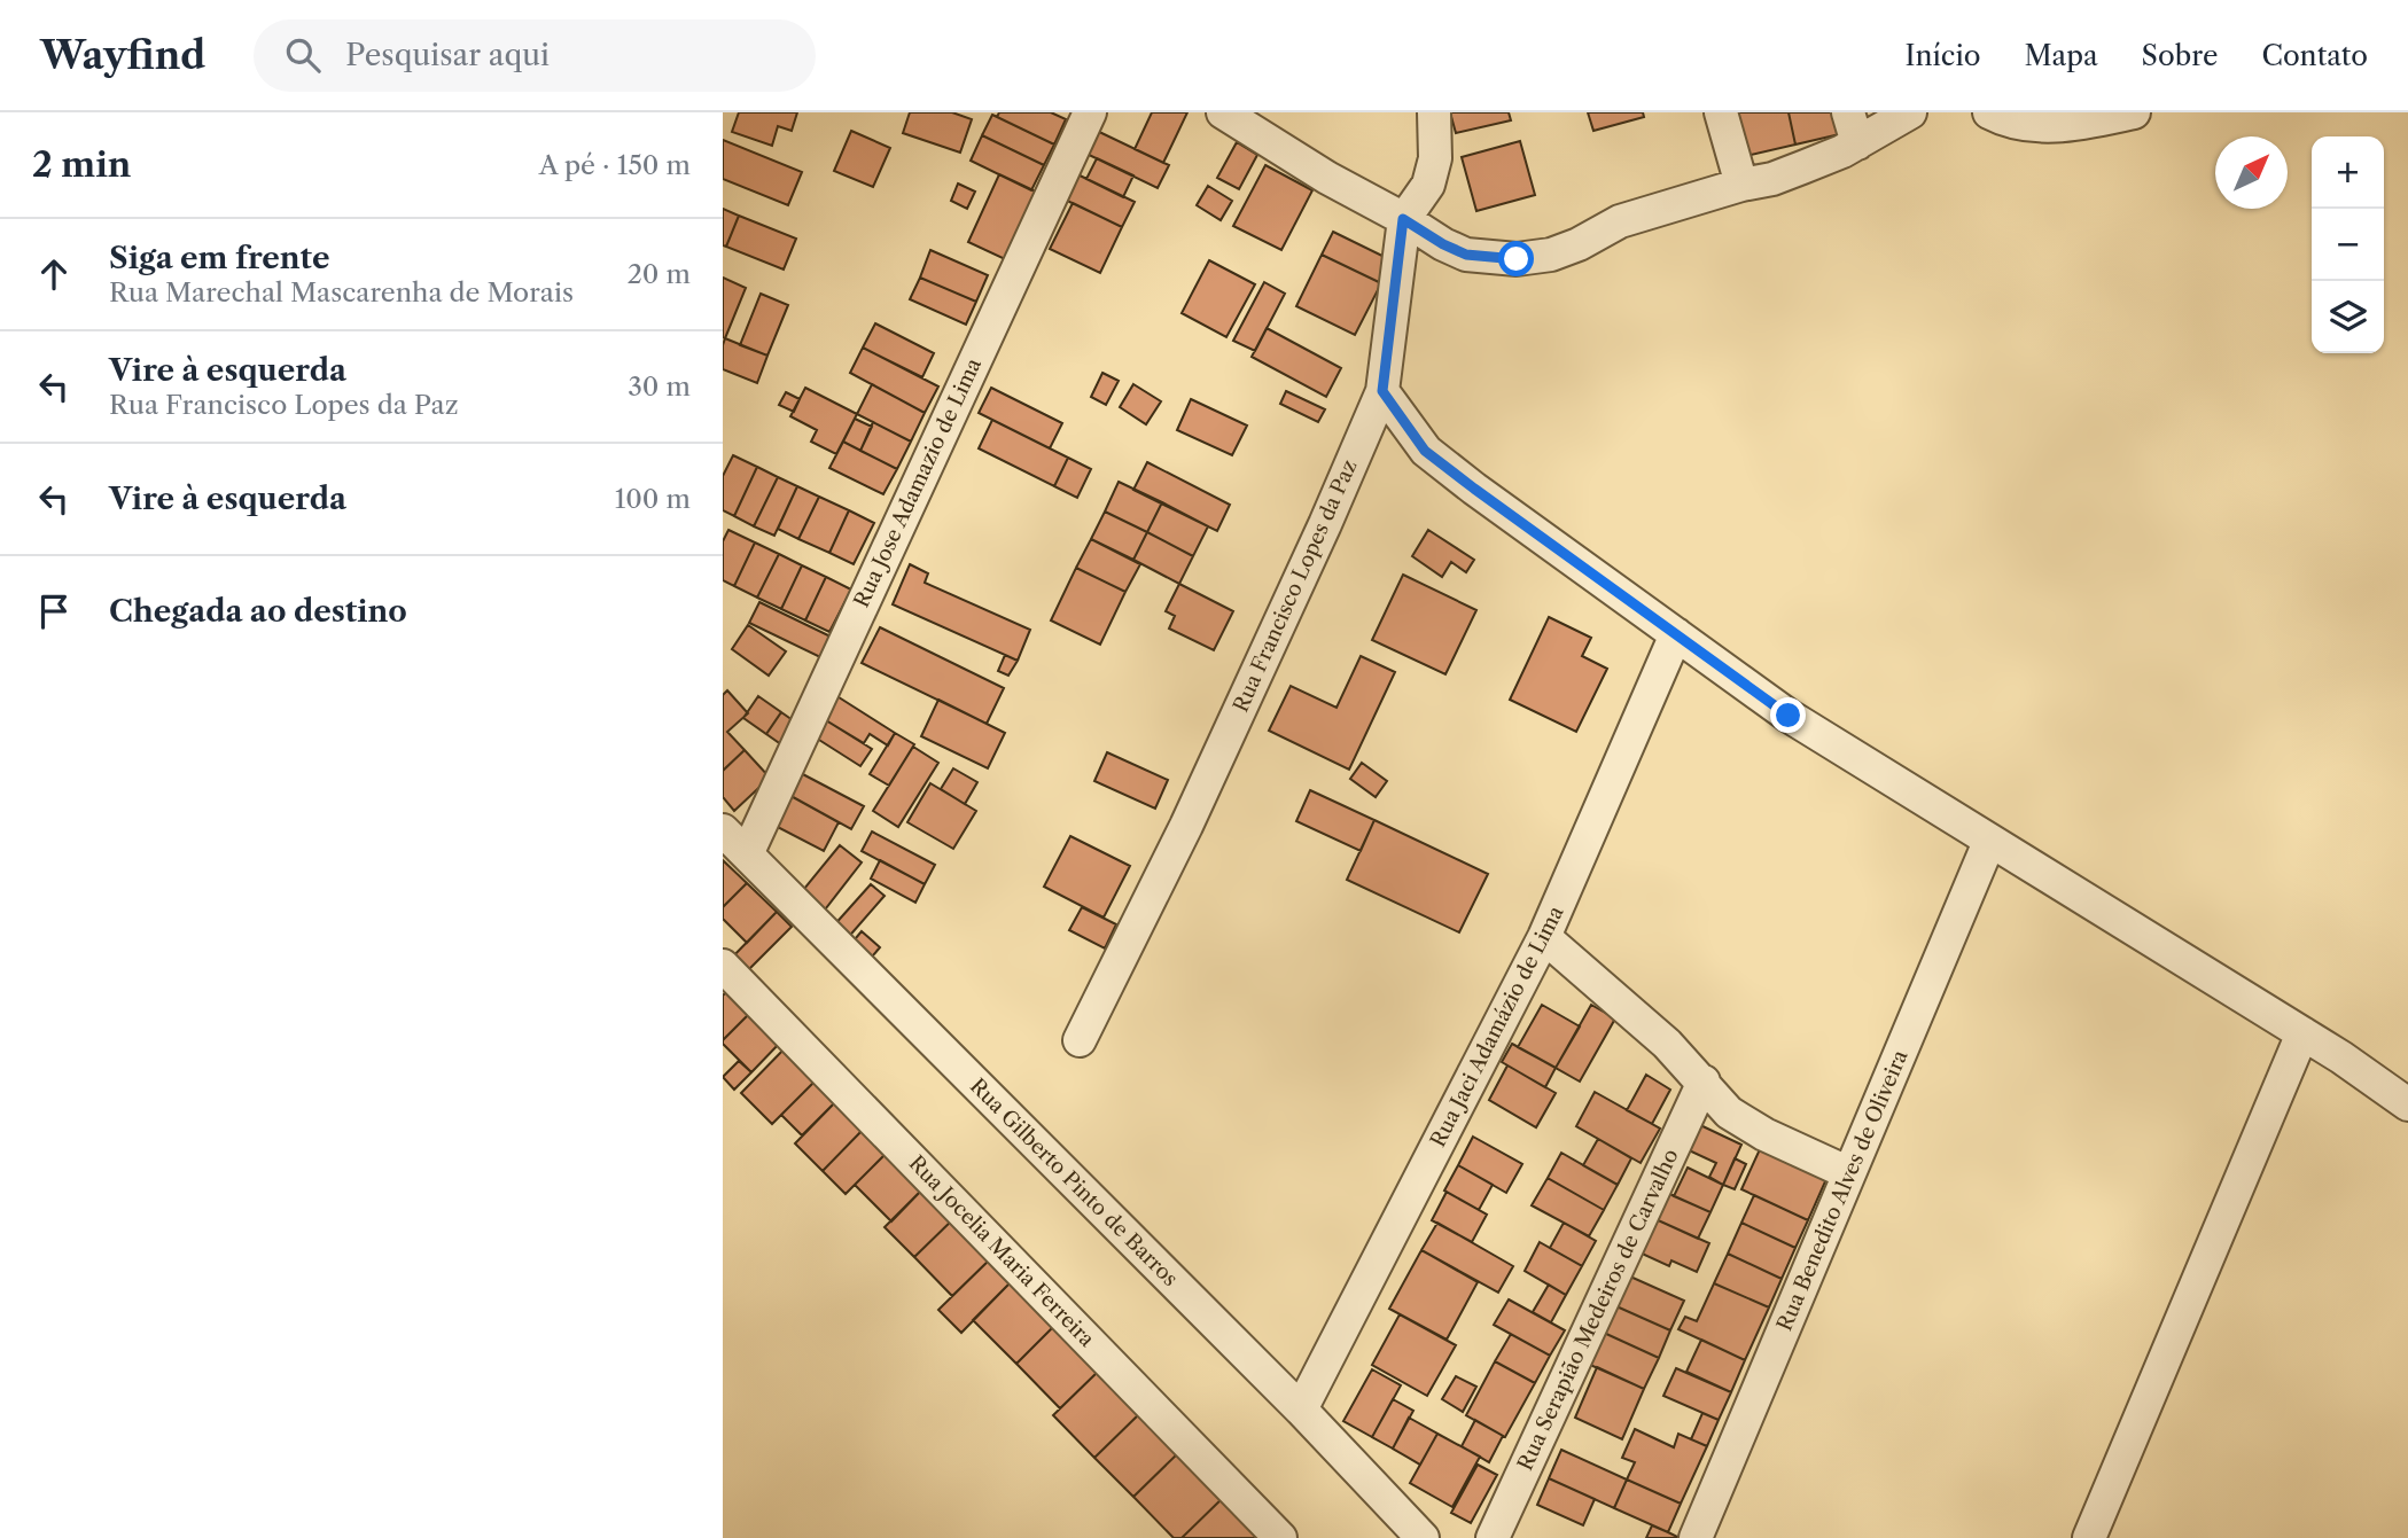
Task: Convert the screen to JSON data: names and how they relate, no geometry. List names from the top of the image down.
{
  "streets": {
    "street": [
      "Rua Jose Adamazio de Lima",
      "Rua Francisco Lopes da Paz",
      "Rua Jaci Adamázio de Lima",
      "Rua Gilberto Pinto de Barros",
      "Rua Benedito Alves de Oliveira",
      "Rua Jocelia Maria Ferreira",
      "Rua Serapião Medeiros de Carvalho"
    ]
  },
  "crossings": [
    ["Rua Jose Adamazio de Lima", "Rua Gilberto Pinto de Barros"],
    ["Rua Jaci Adamázio de Lima", "Rua Gilberto Pinto de Barros"]
  ],
  "north": "top right",
  "page": {
    "header": "Wayfind",
    "search": "Pesquisar aqui",
    "nav": [
      "Início",
      "Mapa",
      "Sobre",
      "Contato"
    ],
    "heading": ["2 min", "A pé · 150 m"],
    "map_buttons": ["+", "−"],
    "list": [
      ["Siga em frente", "Rua Marechal Mascarenha de Morais", "20 m"],
      ["Vire à esquerda", "Rua Francisco Lopes da Paz", "30 m"],
      ["Vire à esquerda", "100 m"],
      "Chegada ao destino"
    ]
  }
}
